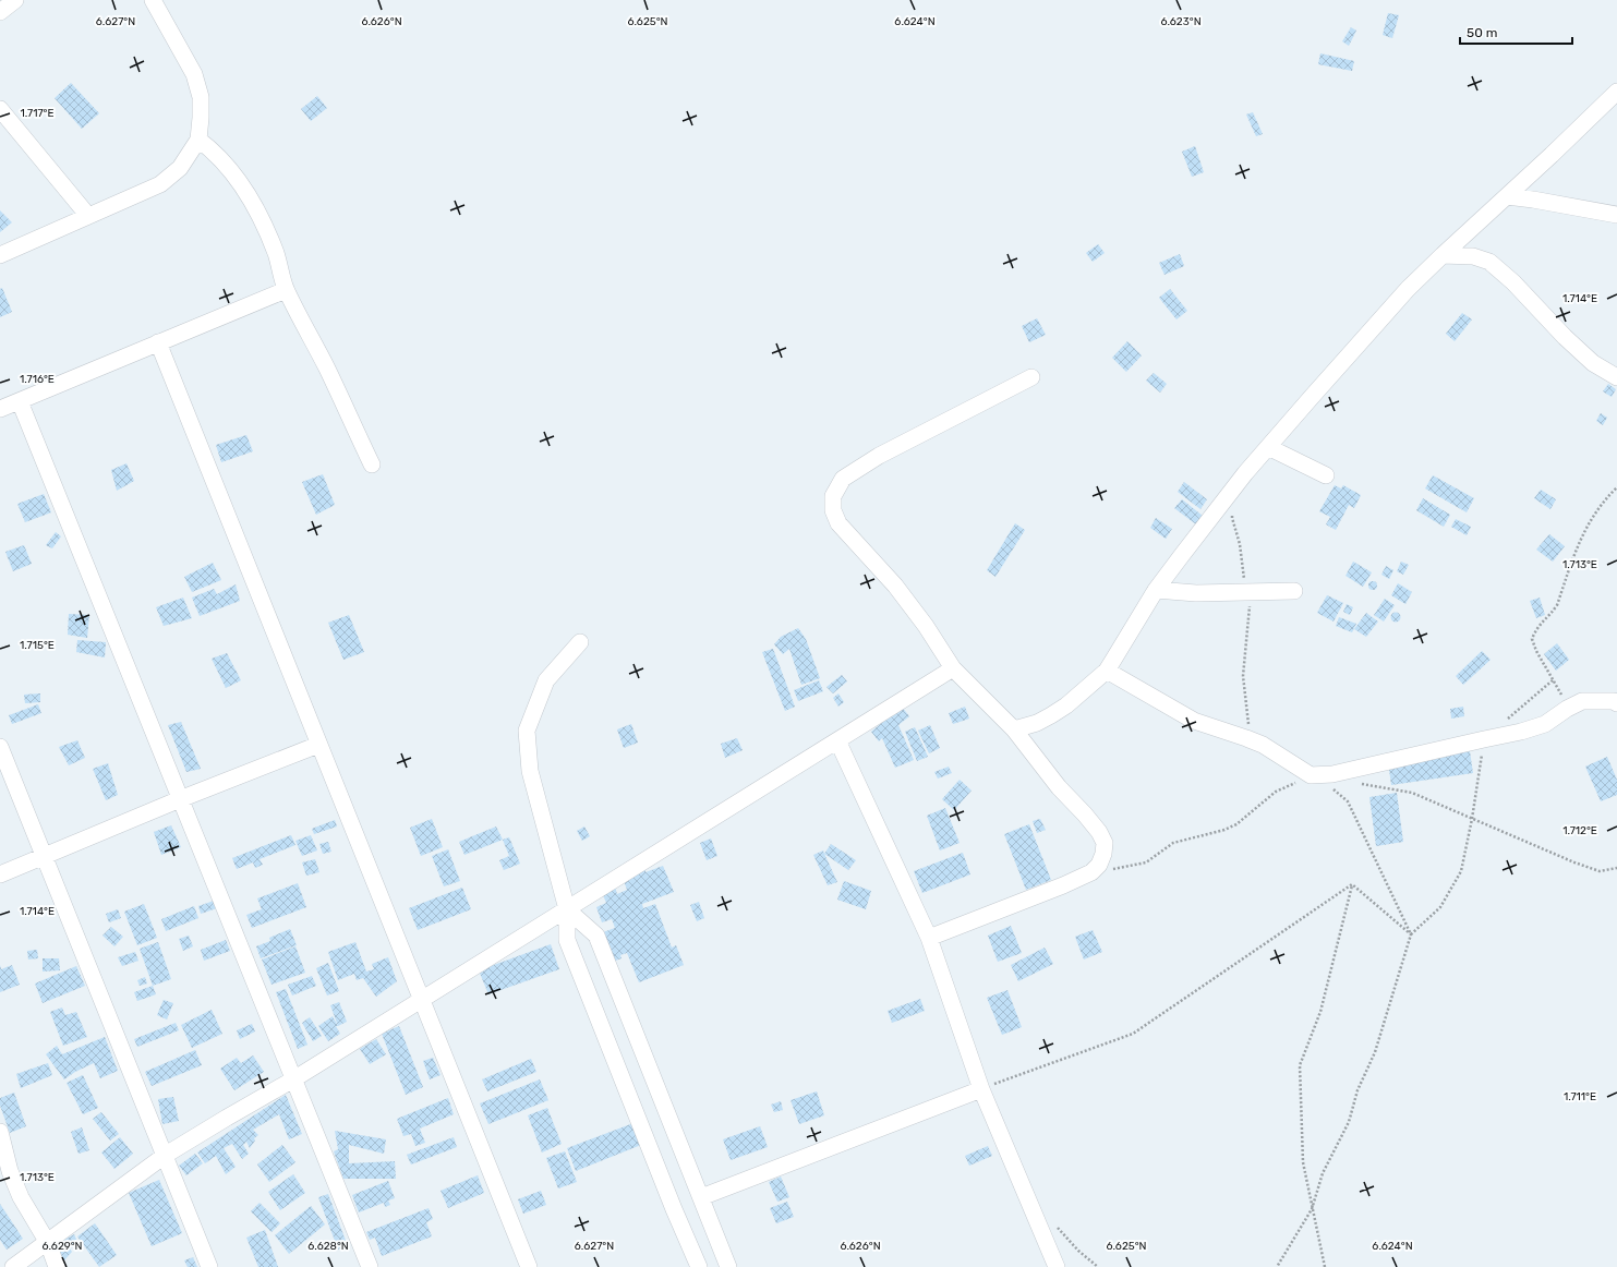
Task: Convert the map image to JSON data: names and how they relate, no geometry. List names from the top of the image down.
{
  "scale_bar": "50 m",
  "coordinates": [
    "6.627°N",
    "6.626°N",
    "6.625°N",
    "6.624°N",
    "6.623°N",
    "1.717°E",
    "1.714°E",
    "1.716°E",
    "1.713°E",
    "1.715°E",
    "1.712°E",
    "1.711°E",
    "6.629°N",
    "6.628°N"
  ]
}
